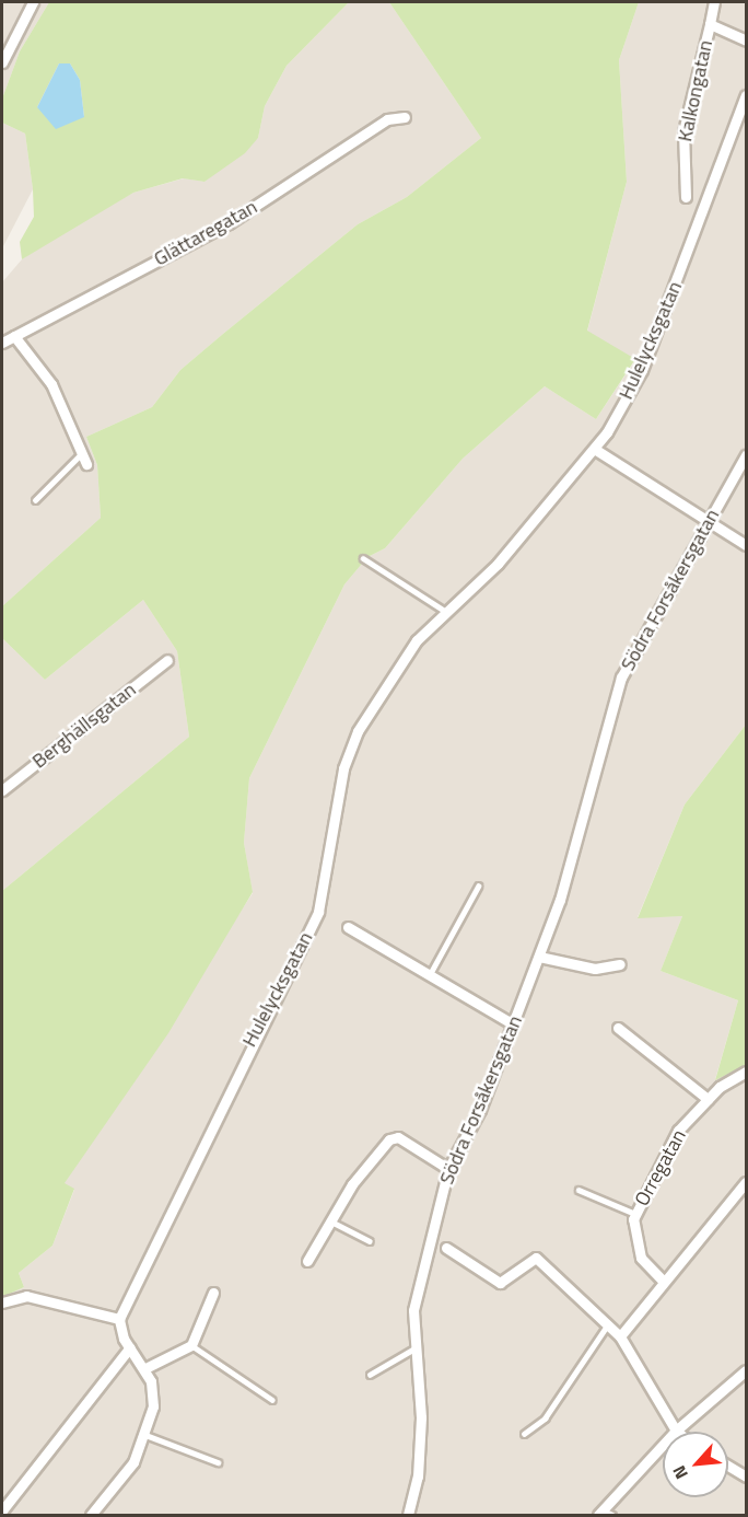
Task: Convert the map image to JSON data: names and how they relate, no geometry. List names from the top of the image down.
{
  "streets": {
    "street": [
      "Kalkongatan",
      "Glättaregatan",
      "Hulelycksgatan",
      "Södra Forsåkersgatan",
      "Berghällsgatan",
      "Orregatan"
    ]
  },
  "north": "bottom left"
}
